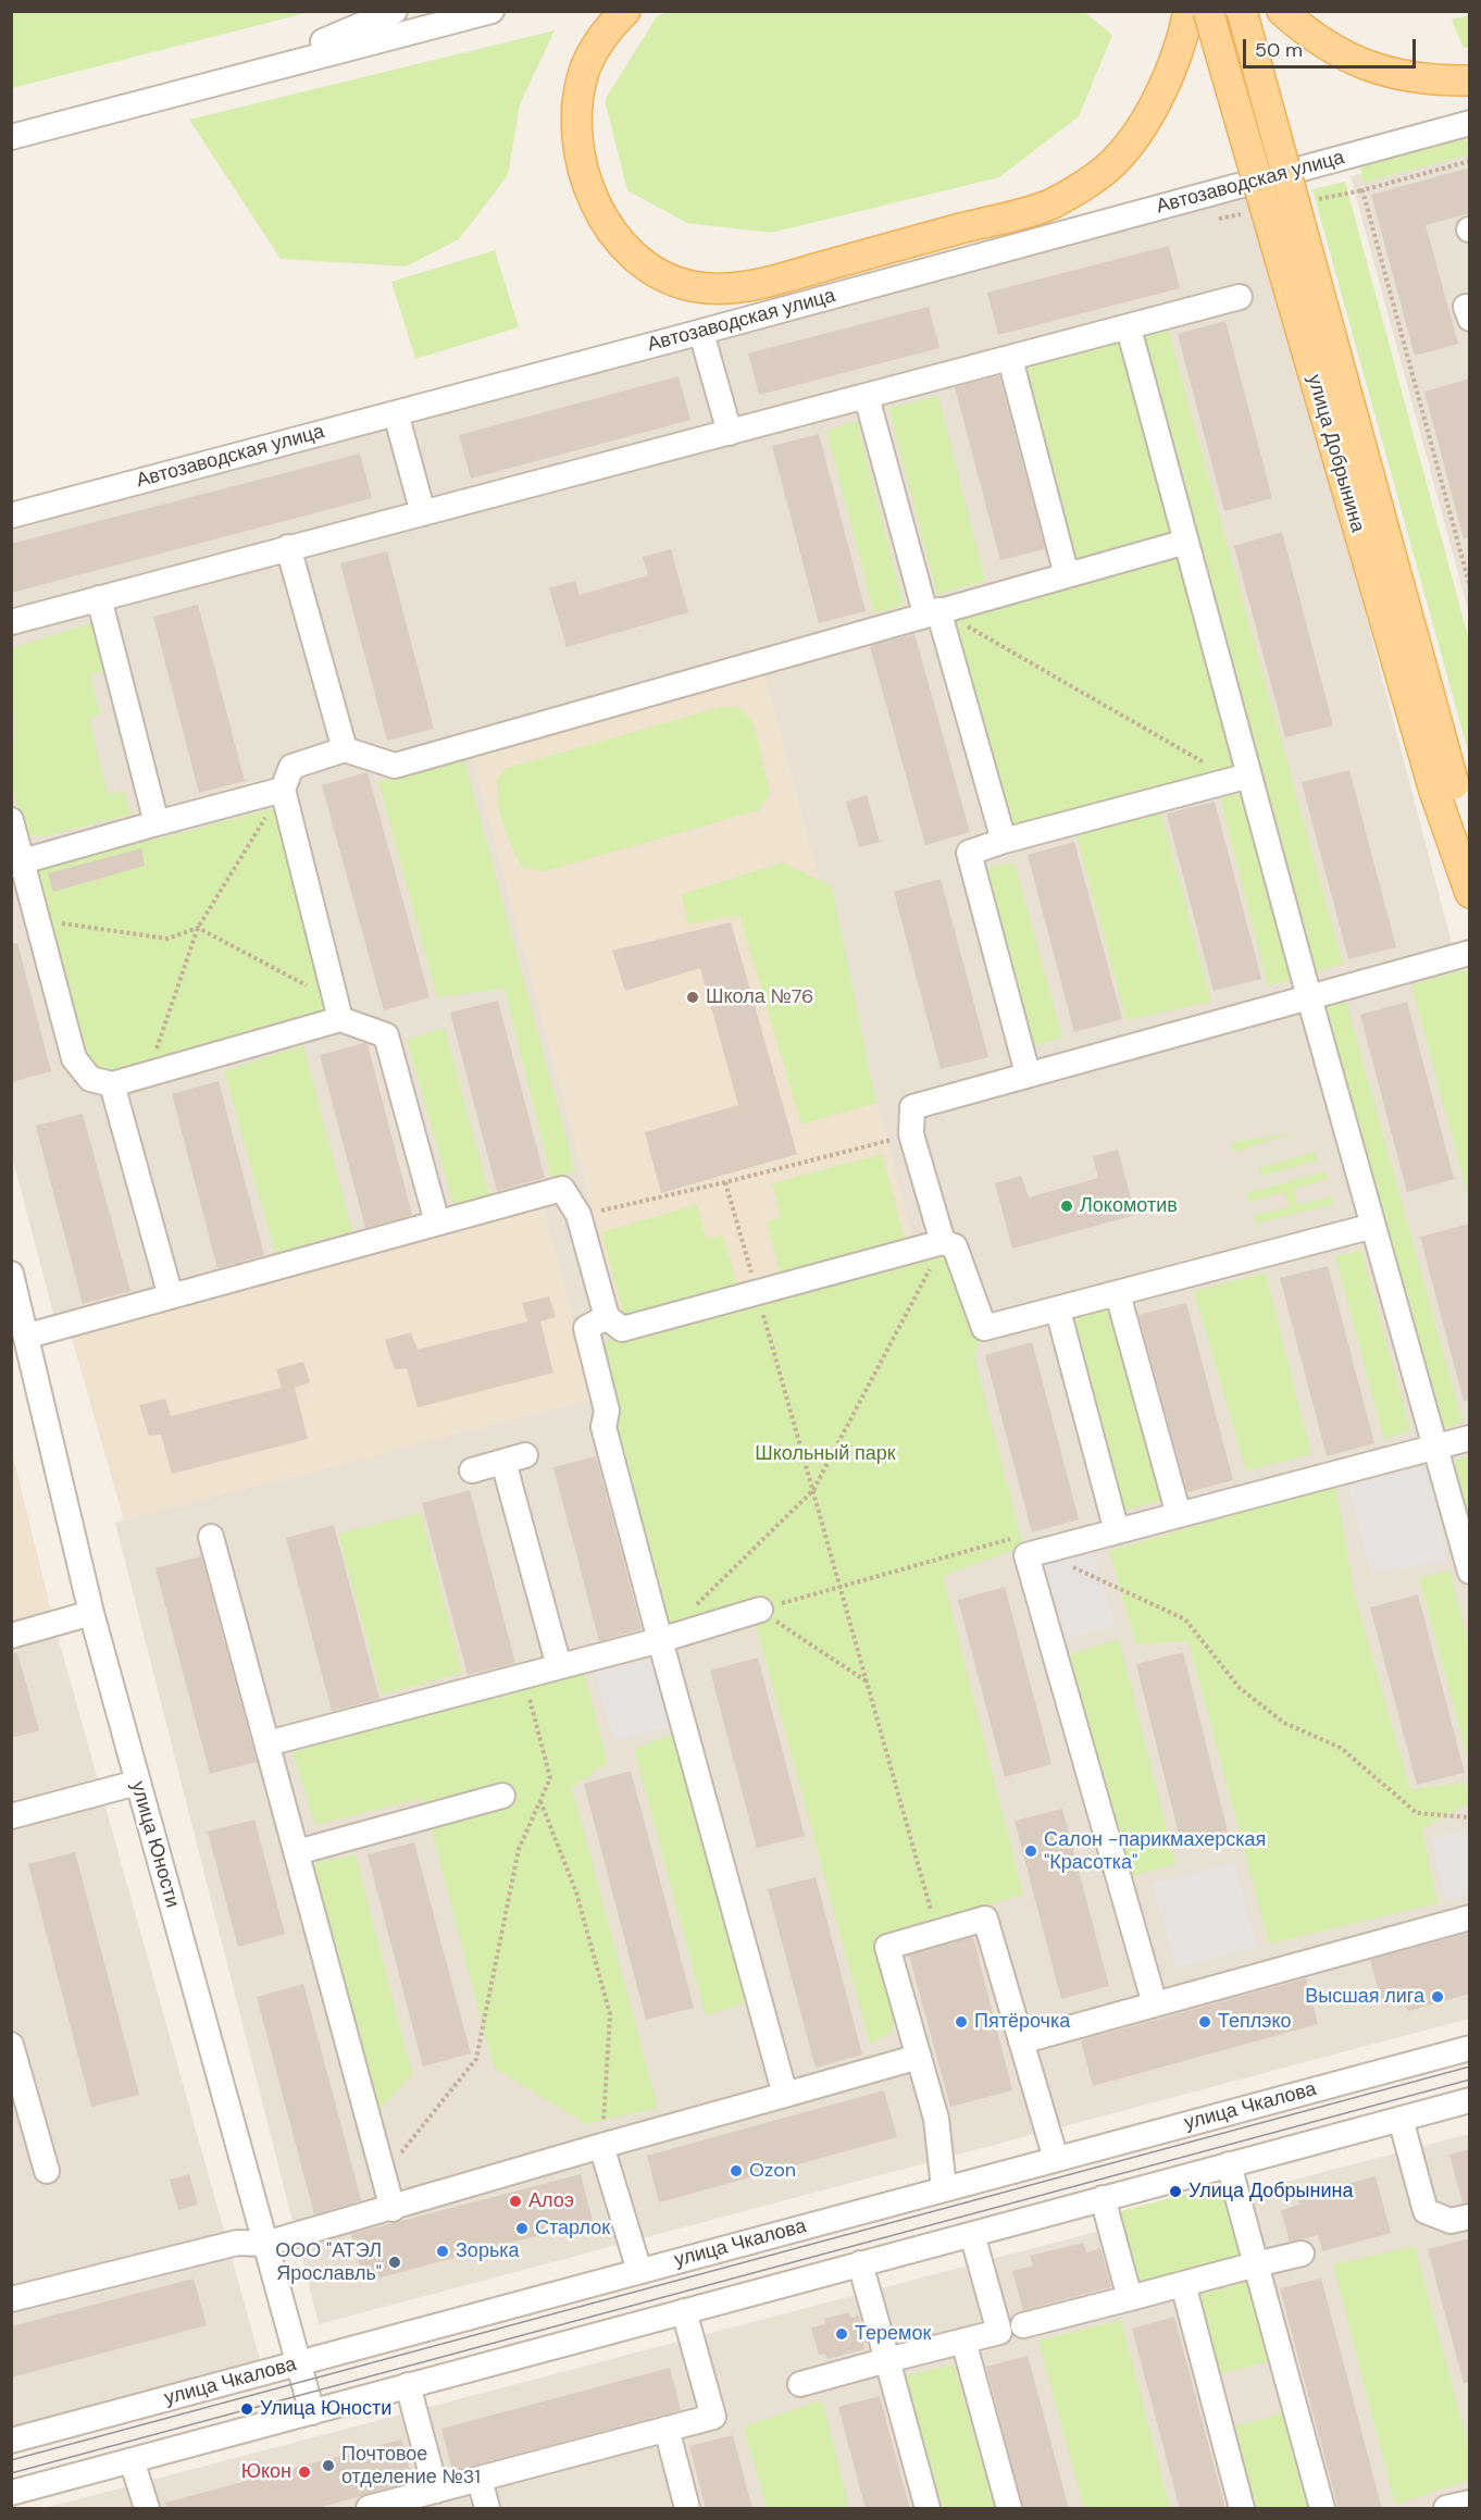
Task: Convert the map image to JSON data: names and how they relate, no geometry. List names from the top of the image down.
{
  "streets": {
    "main road": ["улица Добрынина"],
    "street": ["Автозаводская улица", "улица Юности", "улица Чкалова"]
  },
  "crossings": [
    ["улица Юности", "улица Чкалова"]
  ],
  "parks": ["Школьный парк"],
  "places": [
    "Школа №76",
    "Локомотив",
    "Салон -парикмахерская \"Красотка\"",
    "Высшая лига",
    "Пятёрочка",
    "Теплэко",
    "Ozon",
    "Улица Добрынина",
    "Алоэ",
    "Старлок",
    "Зорька",
    "ООО \"АТЭЛ Ярославль\"",
    "Теремок",
    "Улица Юности",
    "Почтовое отделение №31",
    "Юкон"
  ],
  "scale_bar": "50 m"
}
